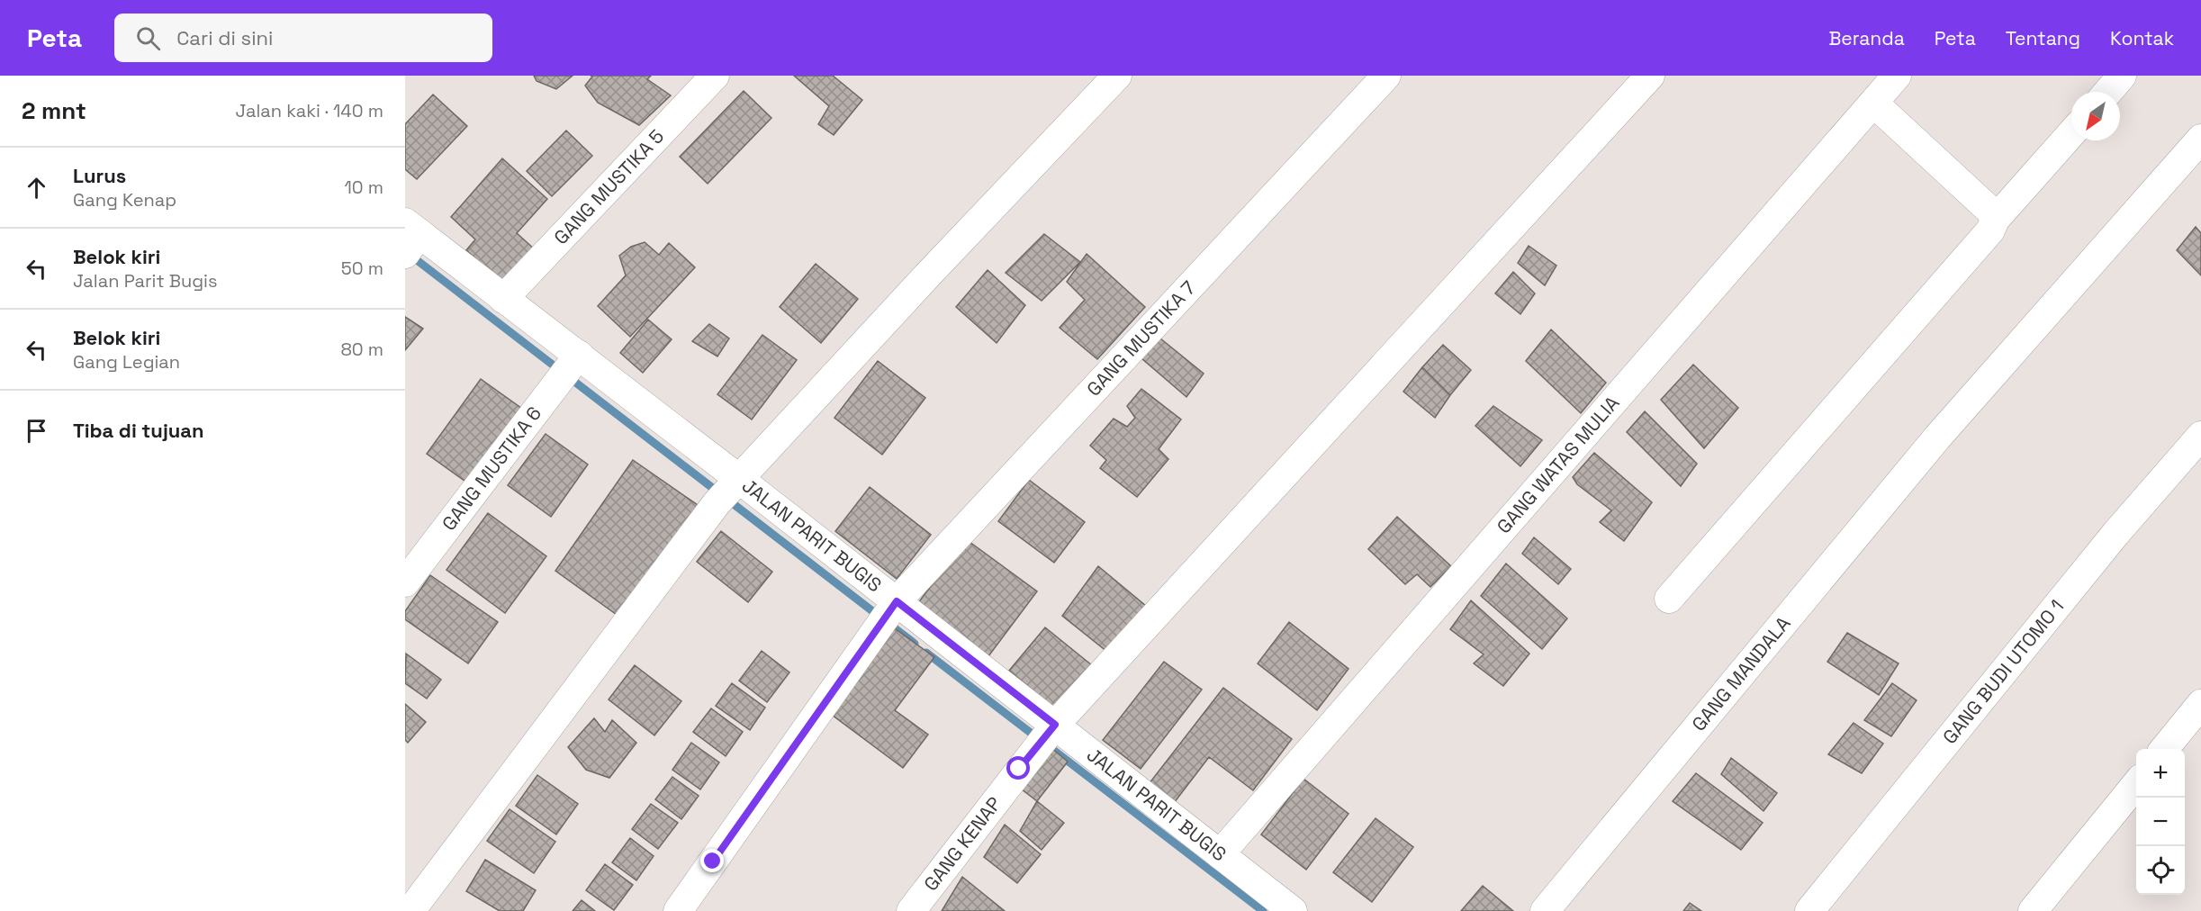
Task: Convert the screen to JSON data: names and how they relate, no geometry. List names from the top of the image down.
{
  "streets": {
    "street": [
      "GANG MUSTIKA 5",
      "GANG MUSTIKA 7",
      "GANG WATAS MULIA",
      "GANG MUSTIKA 6",
      "JALAN PARIT BUGIS",
      "GANG BUDI UTOMO 1",
      "GANG MANDALA",
      "GANG KENAP"
    ]
  },
  "crossings": [
    ["GANG MUSTIKA 5", "JALAN PARIT BUGIS"],
    ["GANG MUSTIKA 7", "JALAN PARIT BUGIS"],
    ["GANG WATAS MULIA", "JALAN PARIT BUGIS"],
    ["GANG MUSTIKA 6", "JALAN PARIT BUGIS"],
    ["JALAN PARIT BUGIS", "GANG KENAP"]
  ],
  "north": "bottom left",
  "page": {
    "header": "Peta",
    "search": "Cari di sini",
    "nav": [
      "Beranda",
      "Peta",
      "Tentang",
      "Kontak"
    ],
    "heading": ["2 mnt", "Jalan kaki · 140 m"],
    "list": [
      ["Lurus", "Gang Kenap", "10 m"],
      ["Belok kiri", "Jalan Parit Bugis", "50 m"],
      ["Belok kiri", "Gang Legian", "80 m"],
      "Tiba di tujuan"
    ],
    "map_buttons": ["+", "−"]
  }
}
